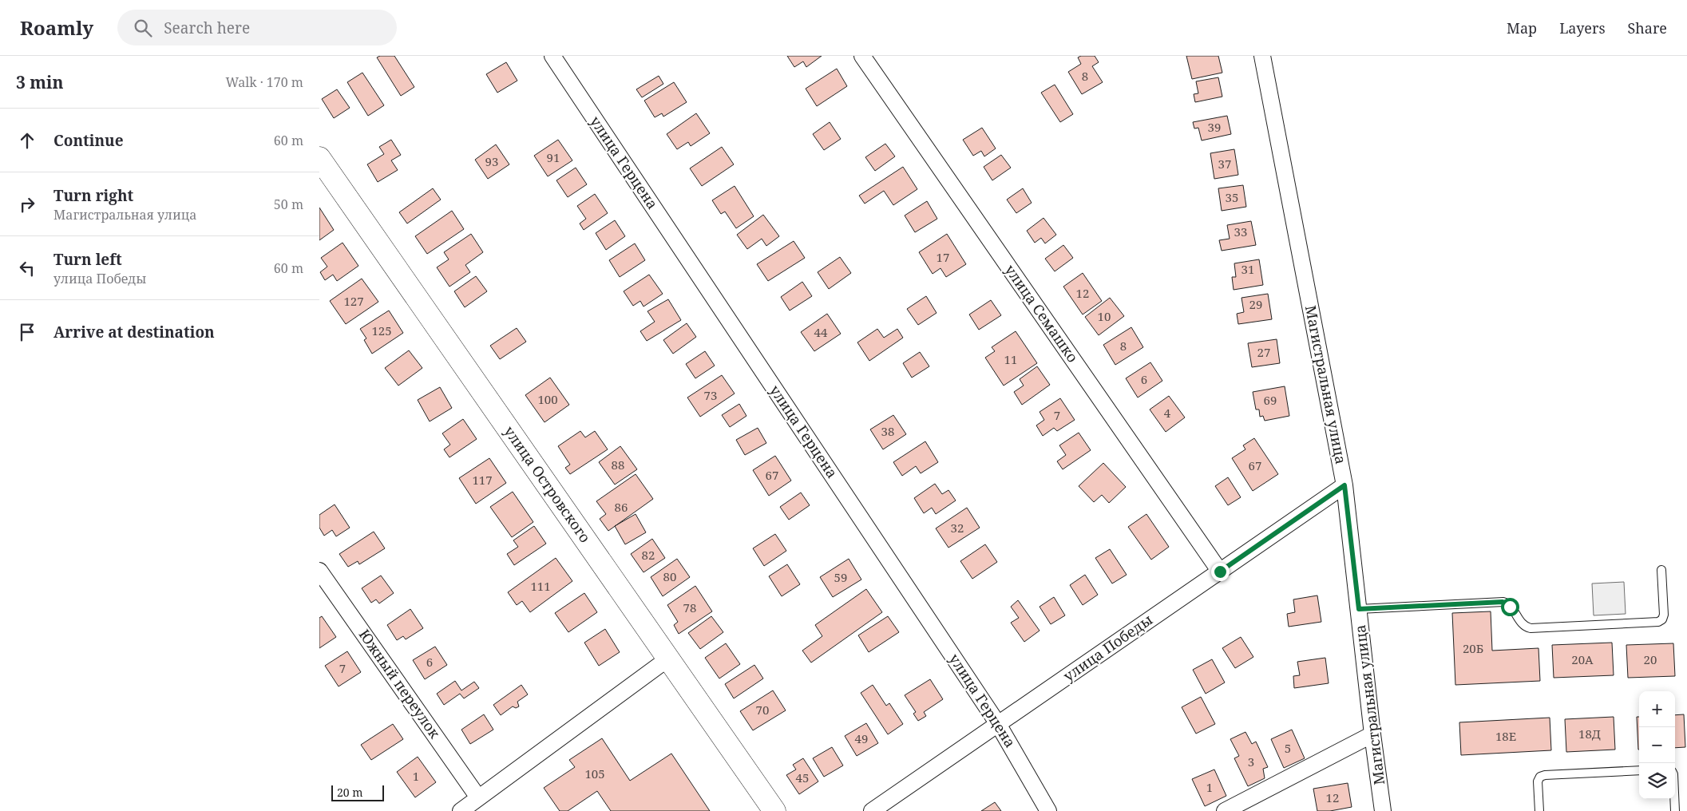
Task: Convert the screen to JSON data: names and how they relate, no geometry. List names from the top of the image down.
{
  "streets": {
    "main road": ["улица Островского"],
    "street": [
      "улица Герцена",
      "улица Семашко",
      "Магистральная улица",
      "улица Победы",
      "Южный переулок"
    ]
  },
  "crossings": [
    ["улица Герцена", "улица Победы"],
    ["улица Семашко", "улица Победы"],
    ["Магистральная улица", "улица Победы"]
  ],
  "house_numbers": [
    "8",
    "39",
    "91",
    "93",
    "37",
    "35",
    "33",
    "17",
    "31",
    "12",
    "127",
    "29",
    "10",
    "125",
    "44",
    "8",
    "27",
    "11",
    "6",
    "73",
    "100",
    "69",
    "4",
    "7",
    "38",
    "88",
    "67",
    "67",
    "117",
    "86",
    "32",
    "82",
    "80",
    "59",
    "111",
    "78",
    "20Б",
    "20А",
    "20",
    "6",
    "7",
    "70",
    "18Д",
    "18Е",
    "49",
    "5",
    "3",
    "105",
    "1",
    "45",
    "1",
    "12"
  ],
  "scale_bar": "20 m",
  "page": {
    "header": "Roamly",
    "search": "Search here",
    "nav": ["Map", "Layers", "Share"],
    "heading": ["3 min", "Walk · 170 m"],
    "list": [
      ["Continue", "60 m"],
      ["Turn right", "Магистральная улица", "50 m"],
      ["Turn left", "улица Победы", "60 m"],
      "Arrive at destination"
    ],
    "map_buttons": ["+", "−"],
    "scale": "20 m"
  }
}
